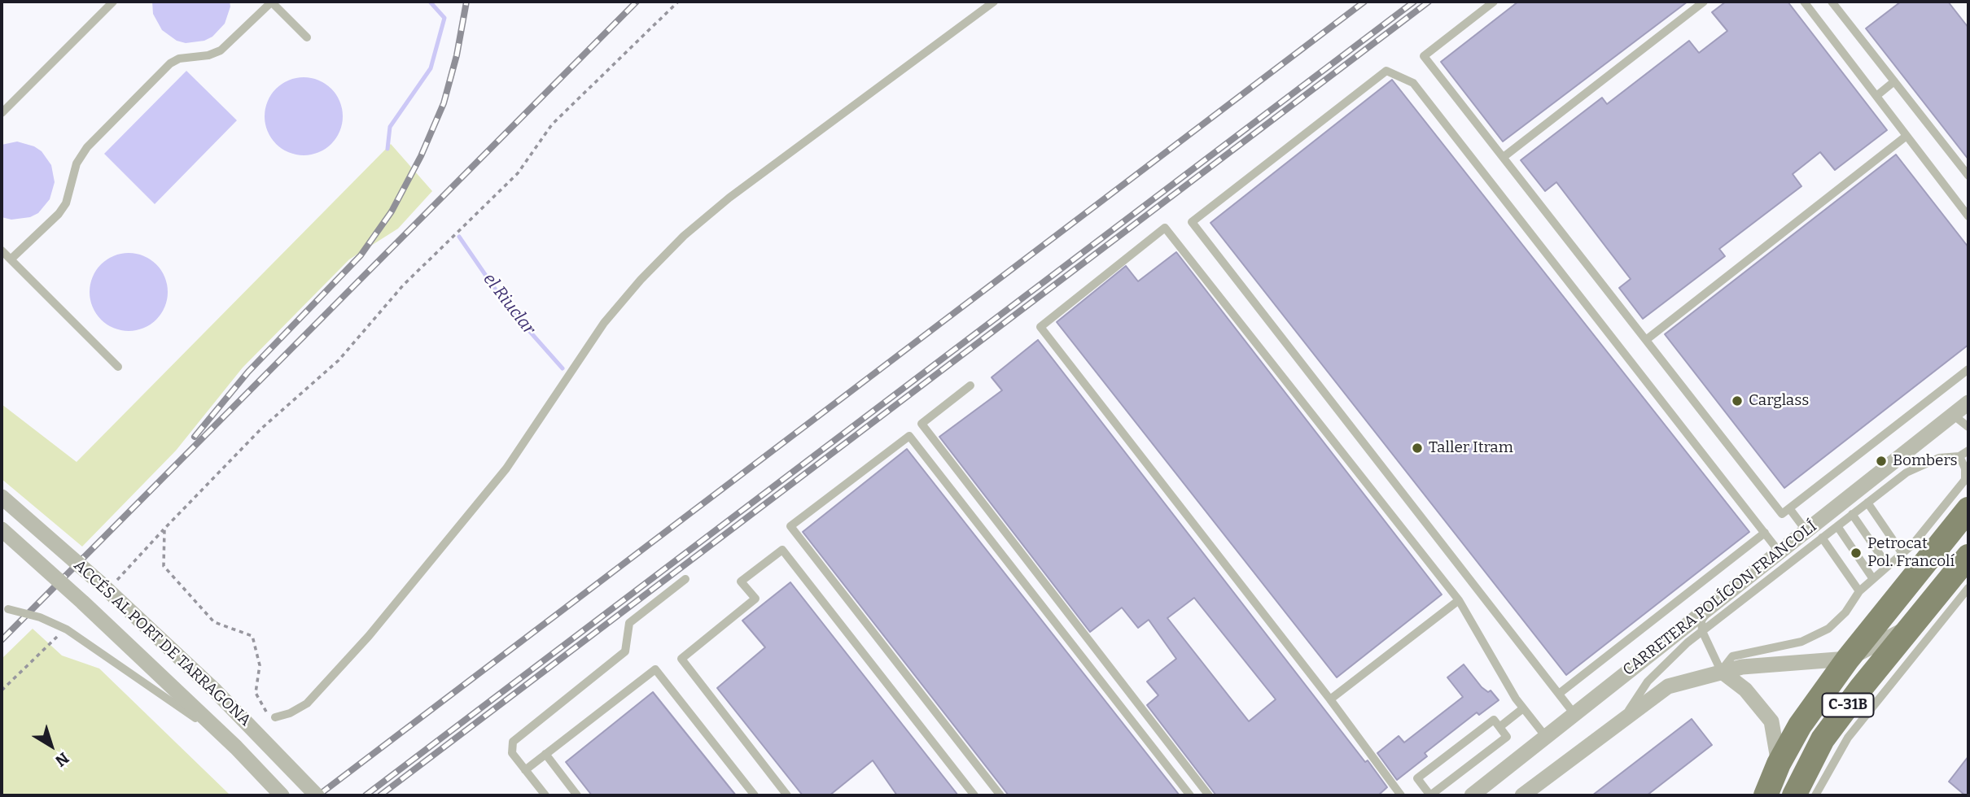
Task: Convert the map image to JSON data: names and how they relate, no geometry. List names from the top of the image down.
{
  "streets": {
    "main road": ["C-31B"],
    "street": ["CARRETERA POLÍGON FRANCOLÍ", "ACCÉS AL PORT DE TARRAGONA"]
  },
  "water": ["el Riuclar"],
  "places": [
    "Carglass",
    "Taller Itram",
    "Bombers",
    "Petrocat Pol. Francolí"
  ],
  "north": "bottom right"
}
